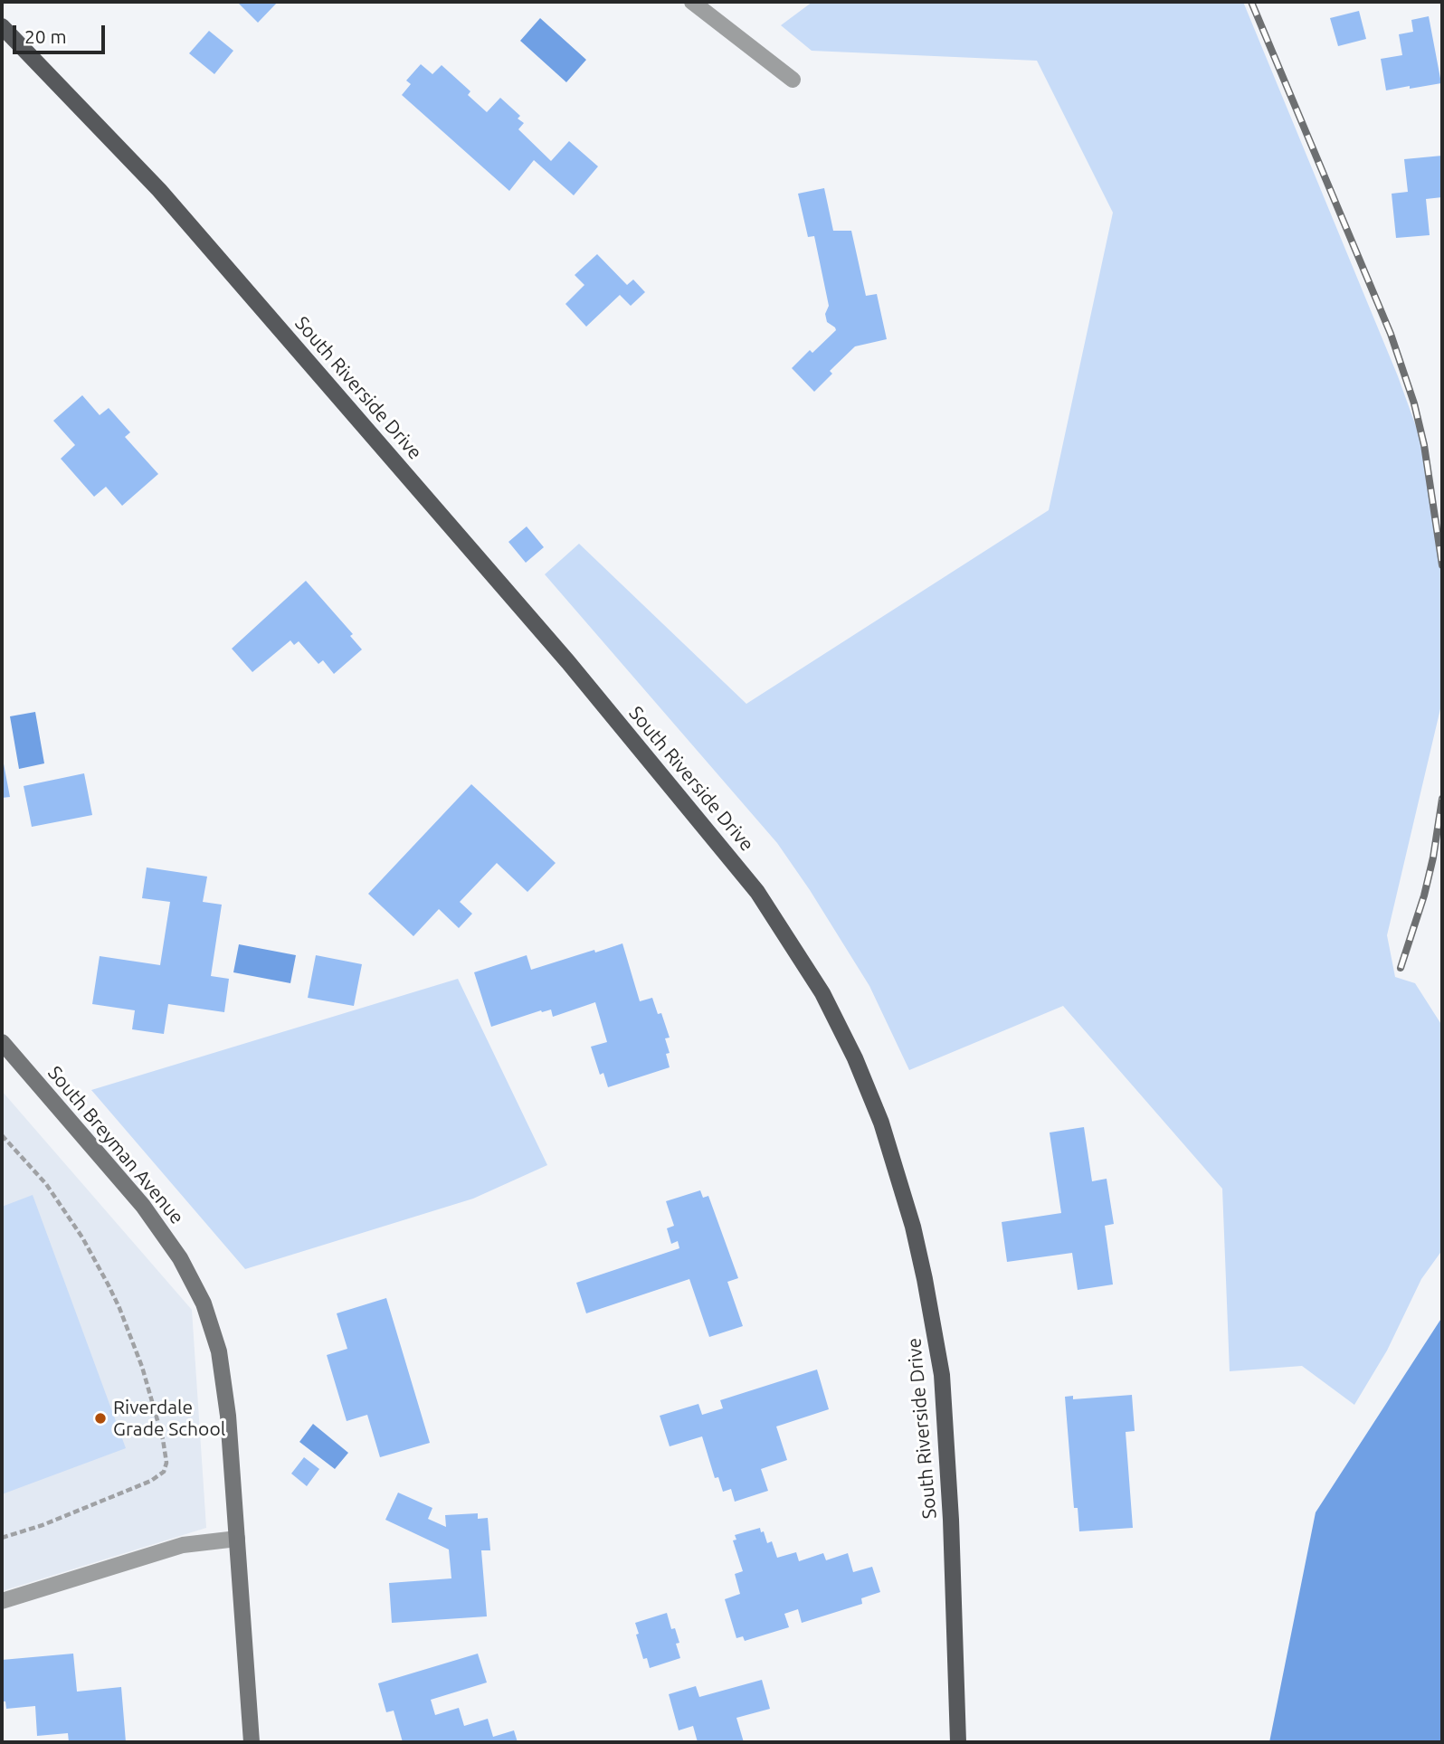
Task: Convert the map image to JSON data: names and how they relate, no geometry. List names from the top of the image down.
{
  "streets": {
    "main road": ["South Riverside Drive"],
    "street": ["South Breyman Avenue"]
  },
  "places": ["Riverdale Grade School"],
  "scale_bar": "20 m"
}
